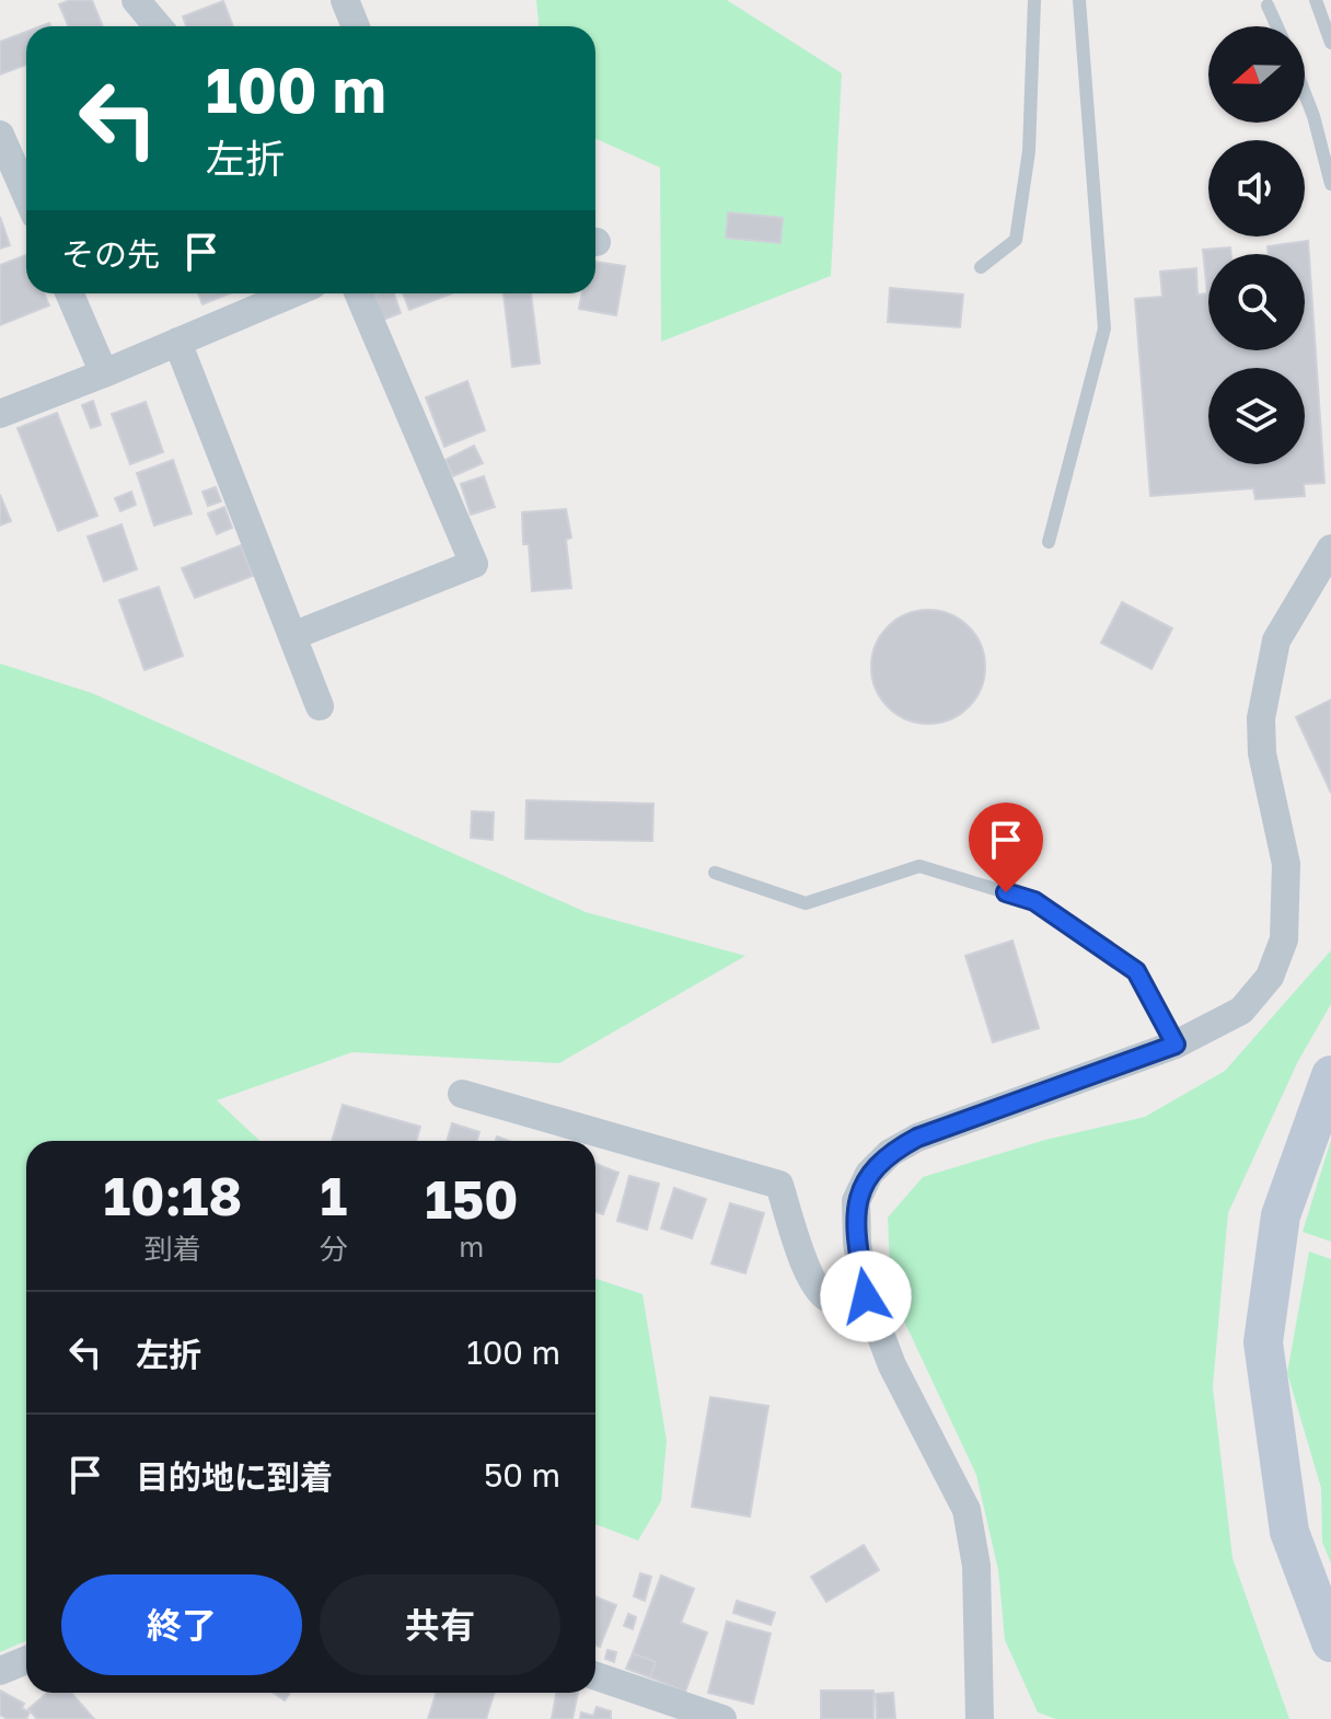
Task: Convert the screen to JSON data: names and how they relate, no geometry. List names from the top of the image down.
{
  "north": "left",
  "page": {
    "turn": ["100 m", "左折"],
    "then": "その先",
    "eta": [
      "10:18",
      "到着",
      "1",
      "分",
      "150",
      "m"
    ],
    "list": [
      {
        "name": "左折",
        "value": "100 m"
      },
      {
        "name": "目的地に到着",
        "value": "50 m"
      }
    ],
    "buttons": ["終了", "共有"]
  }
}
